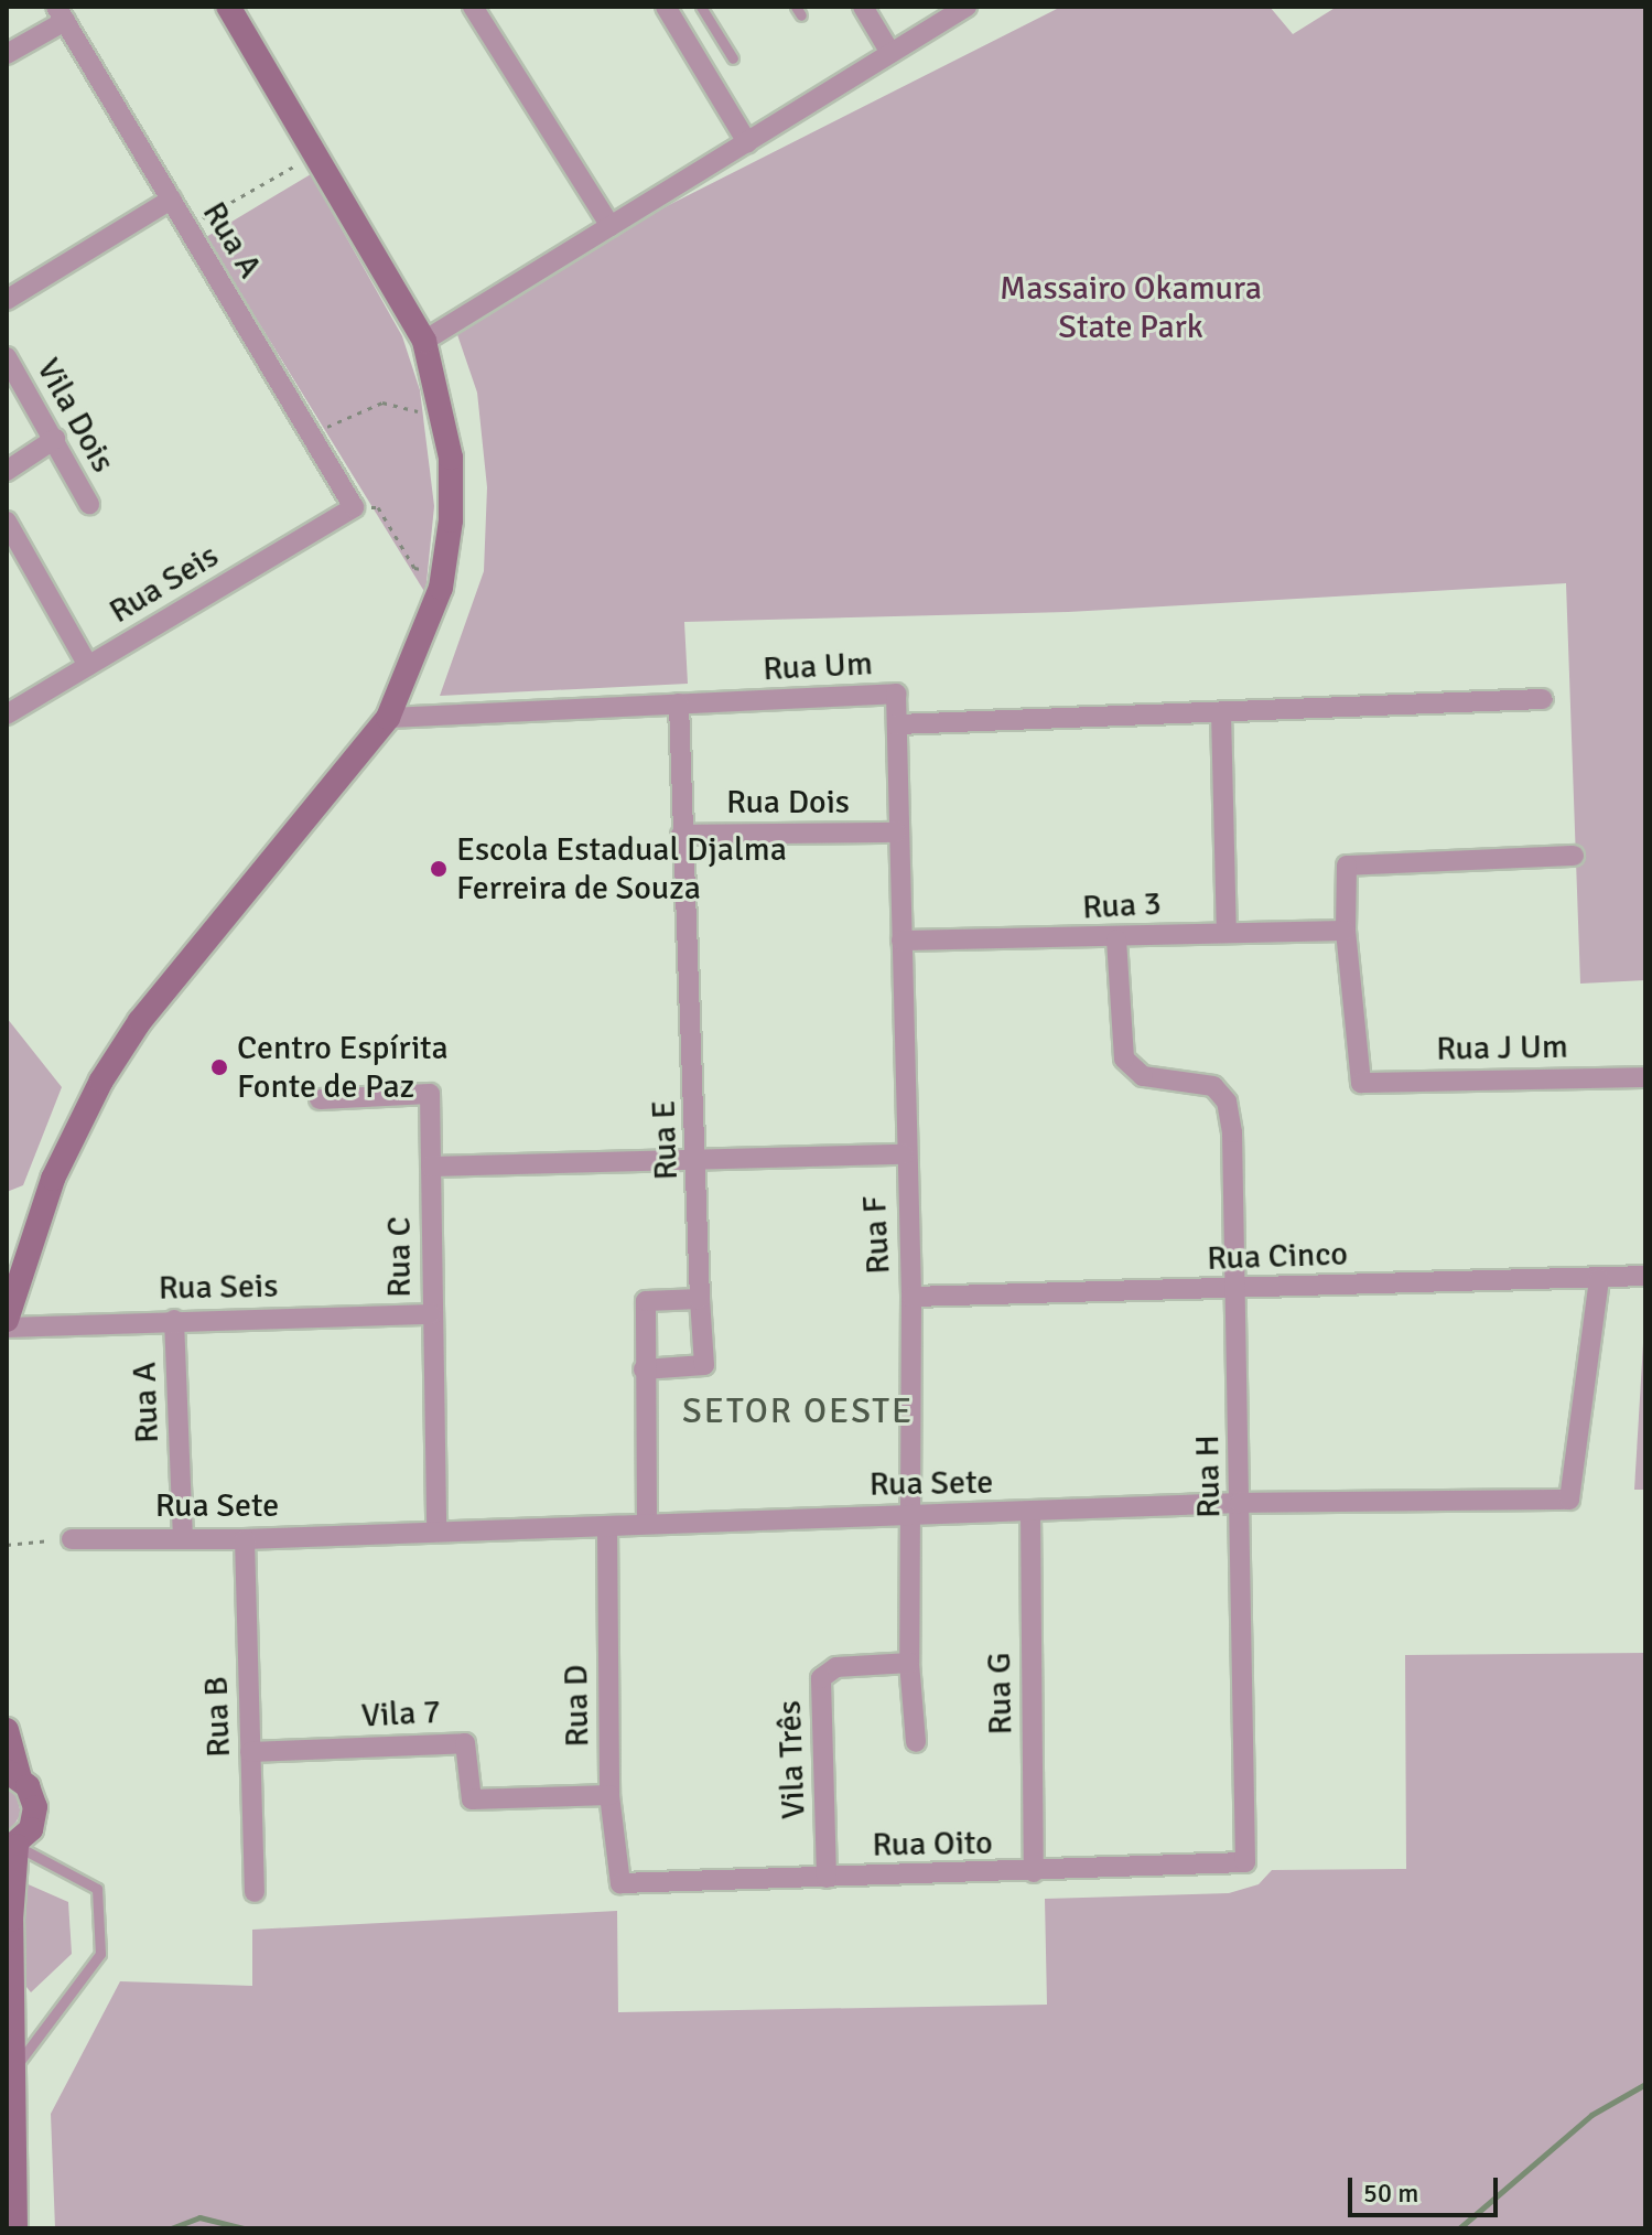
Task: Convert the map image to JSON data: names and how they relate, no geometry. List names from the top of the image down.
{
  "streets": {
    "street": [
      "Rua A",
      "Vila Dois",
      "Rua Seis",
      "Rua Um",
      "Rua Dois",
      "Rua 3",
      "Rua J Um",
      "Rua E",
      "Rua F",
      "Rua C",
      "Rua Cinco",
      "Rua H",
      "Rua Sete",
      "Rua G",
      "Rua D",
      "Vila 7",
      "Rua B",
      "Vila Três",
      "Rua Oito"
    ]
  },
  "crossings": [
    ["Rua A", "Rua Seis"],
    ["Rua A", "Rua Sete"],
    ["Rua Seis", "Rua C"],
    ["Rua Um", "Rua E"],
    ["Rua Um", "Rua F"],
    ["Rua Dois", "Rua E"],
    ["Rua Dois", "Rua F"],
    ["Rua 3", "Rua J Um"],
    ["Rua 3", "Rua F"],
    ["Rua 3", "Rua H"],
    ["Rua F", "Rua Cinco"],
    ["Rua F", "Rua Sete"],
    ["Rua F", "Vila Três"],
    ["Rua C", "Rua Sete"],
    ["Rua Cinco", "Rua H"],
    ["Rua Cinco", "Rua Sete"],
    ["Rua H", "Rua Sete"],
    ["Rua H", "Rua Oito"],
    ["Rua Sete", "Rua G"],
    ["Rua Sete", "Rua D"],
    ["Rua Sete", "Rua B"],
    ["Rua G", "Rua Oito"],
    ["Rua D", "Vila 7"],
    ["Rua D", "Rua Oito"],
    ["Vila 7", "Rua B"],
    ["Vila Três", "Rua Oito"]
  ],
  "districts": ["SETOR OESTE"],
  "parks": ["Massairo Okamura State Park"],
  "places": ["Escola Estadual Djalma Ferreira de Souza", "Centro Espírita Fonte de Paz"],
  "scale_bar": "50 m"
}
